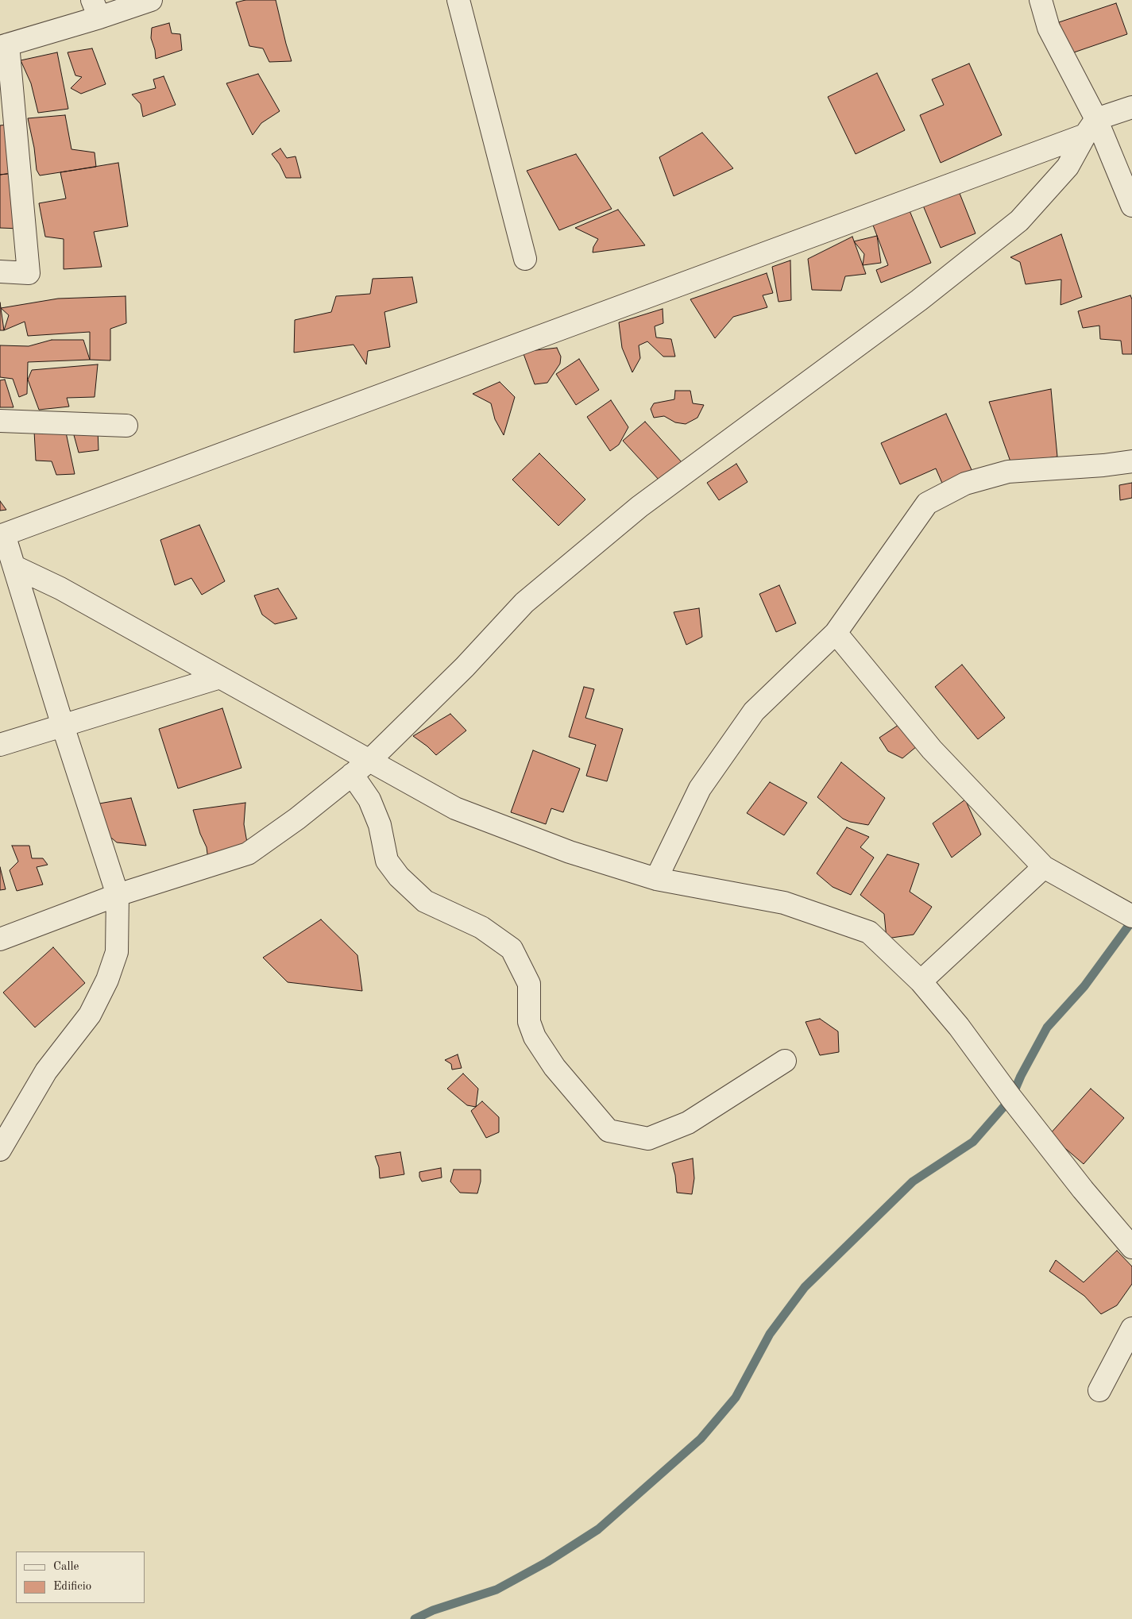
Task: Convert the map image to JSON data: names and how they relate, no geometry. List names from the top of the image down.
{
  "legend": ["Calle", "Edificio"]
}
